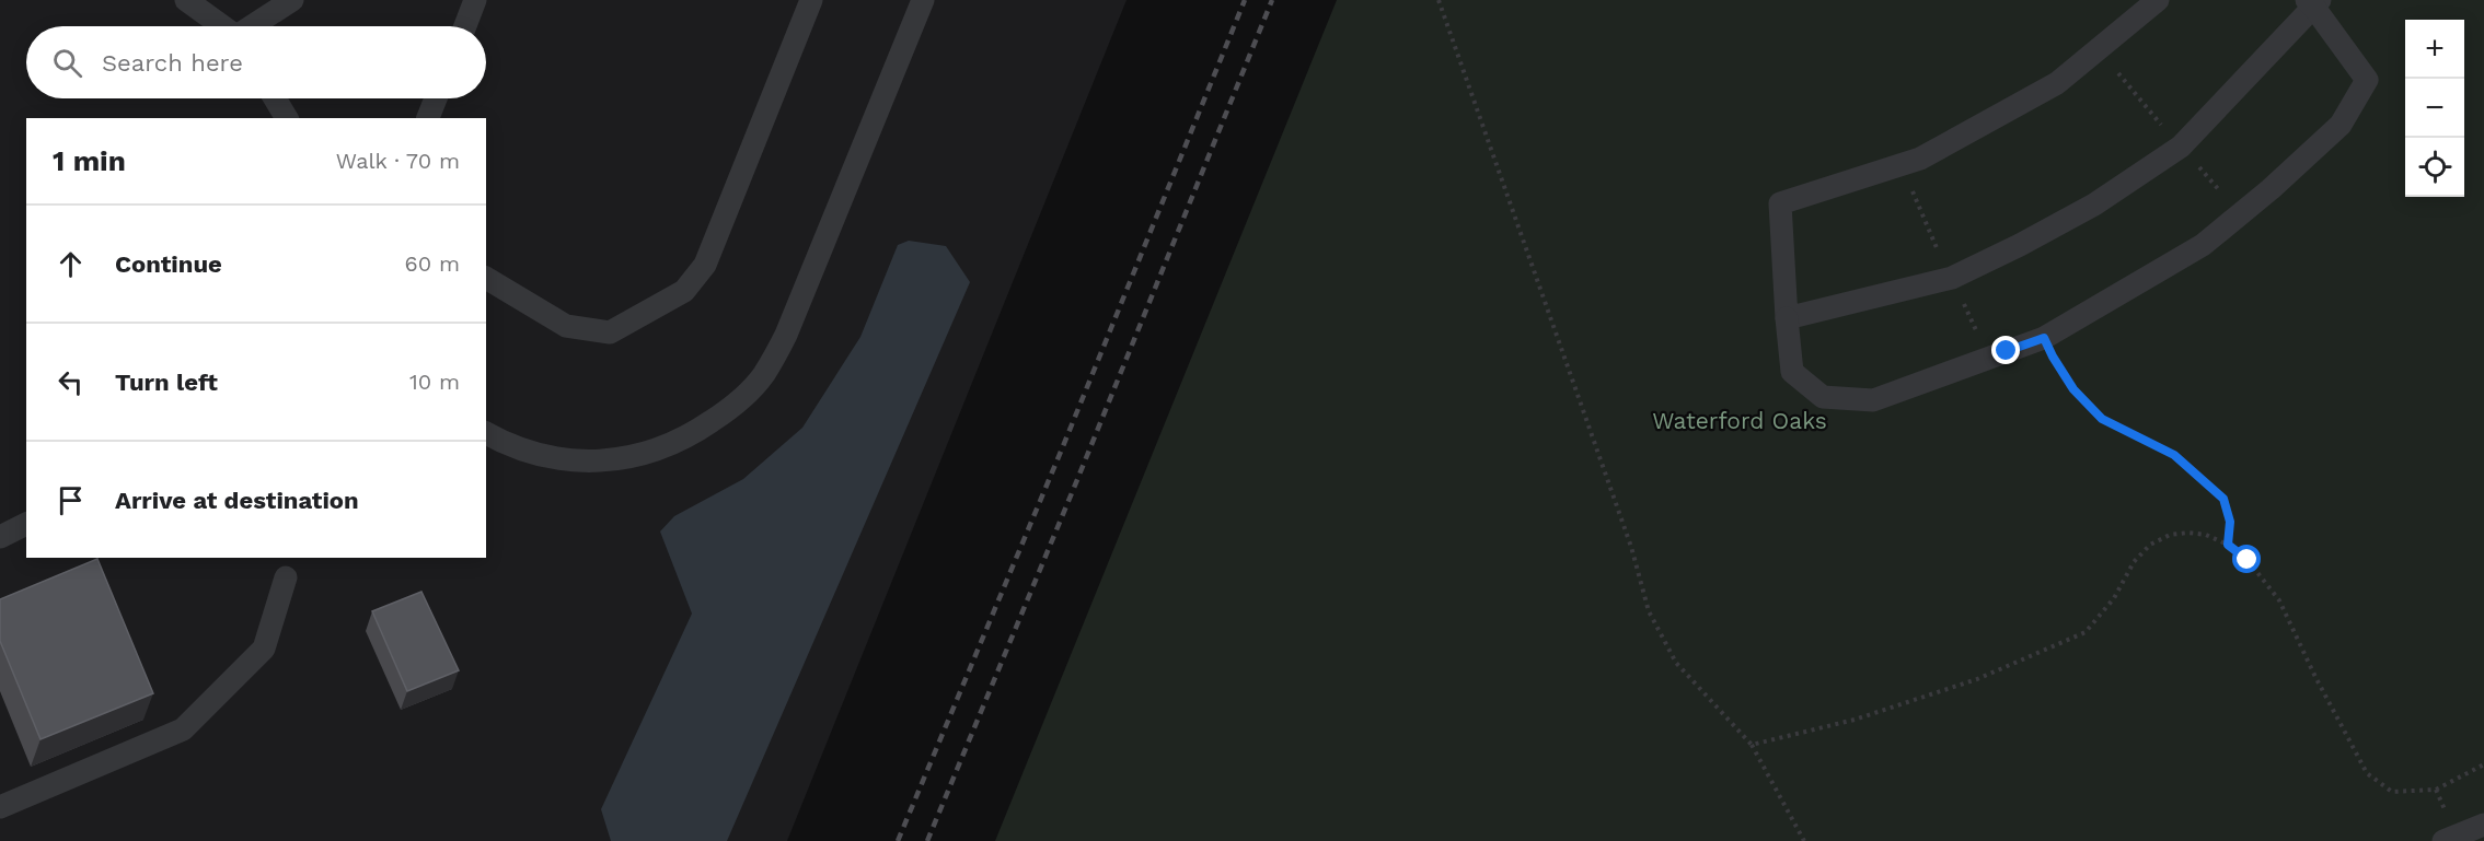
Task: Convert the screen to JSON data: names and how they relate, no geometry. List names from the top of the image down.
{
  "parks": ["Waterford Oaks"],
  "page": {
    "map_buttons": ["+", "−"],
    "search": "Search here",
    "heading": ["1 min", "Walk · 70 m"],
    "list": [
      ["Continue", "60 m"],
      ["Turn left", "10 m"],
      "Arrive at destination"
    ]
  }
}
